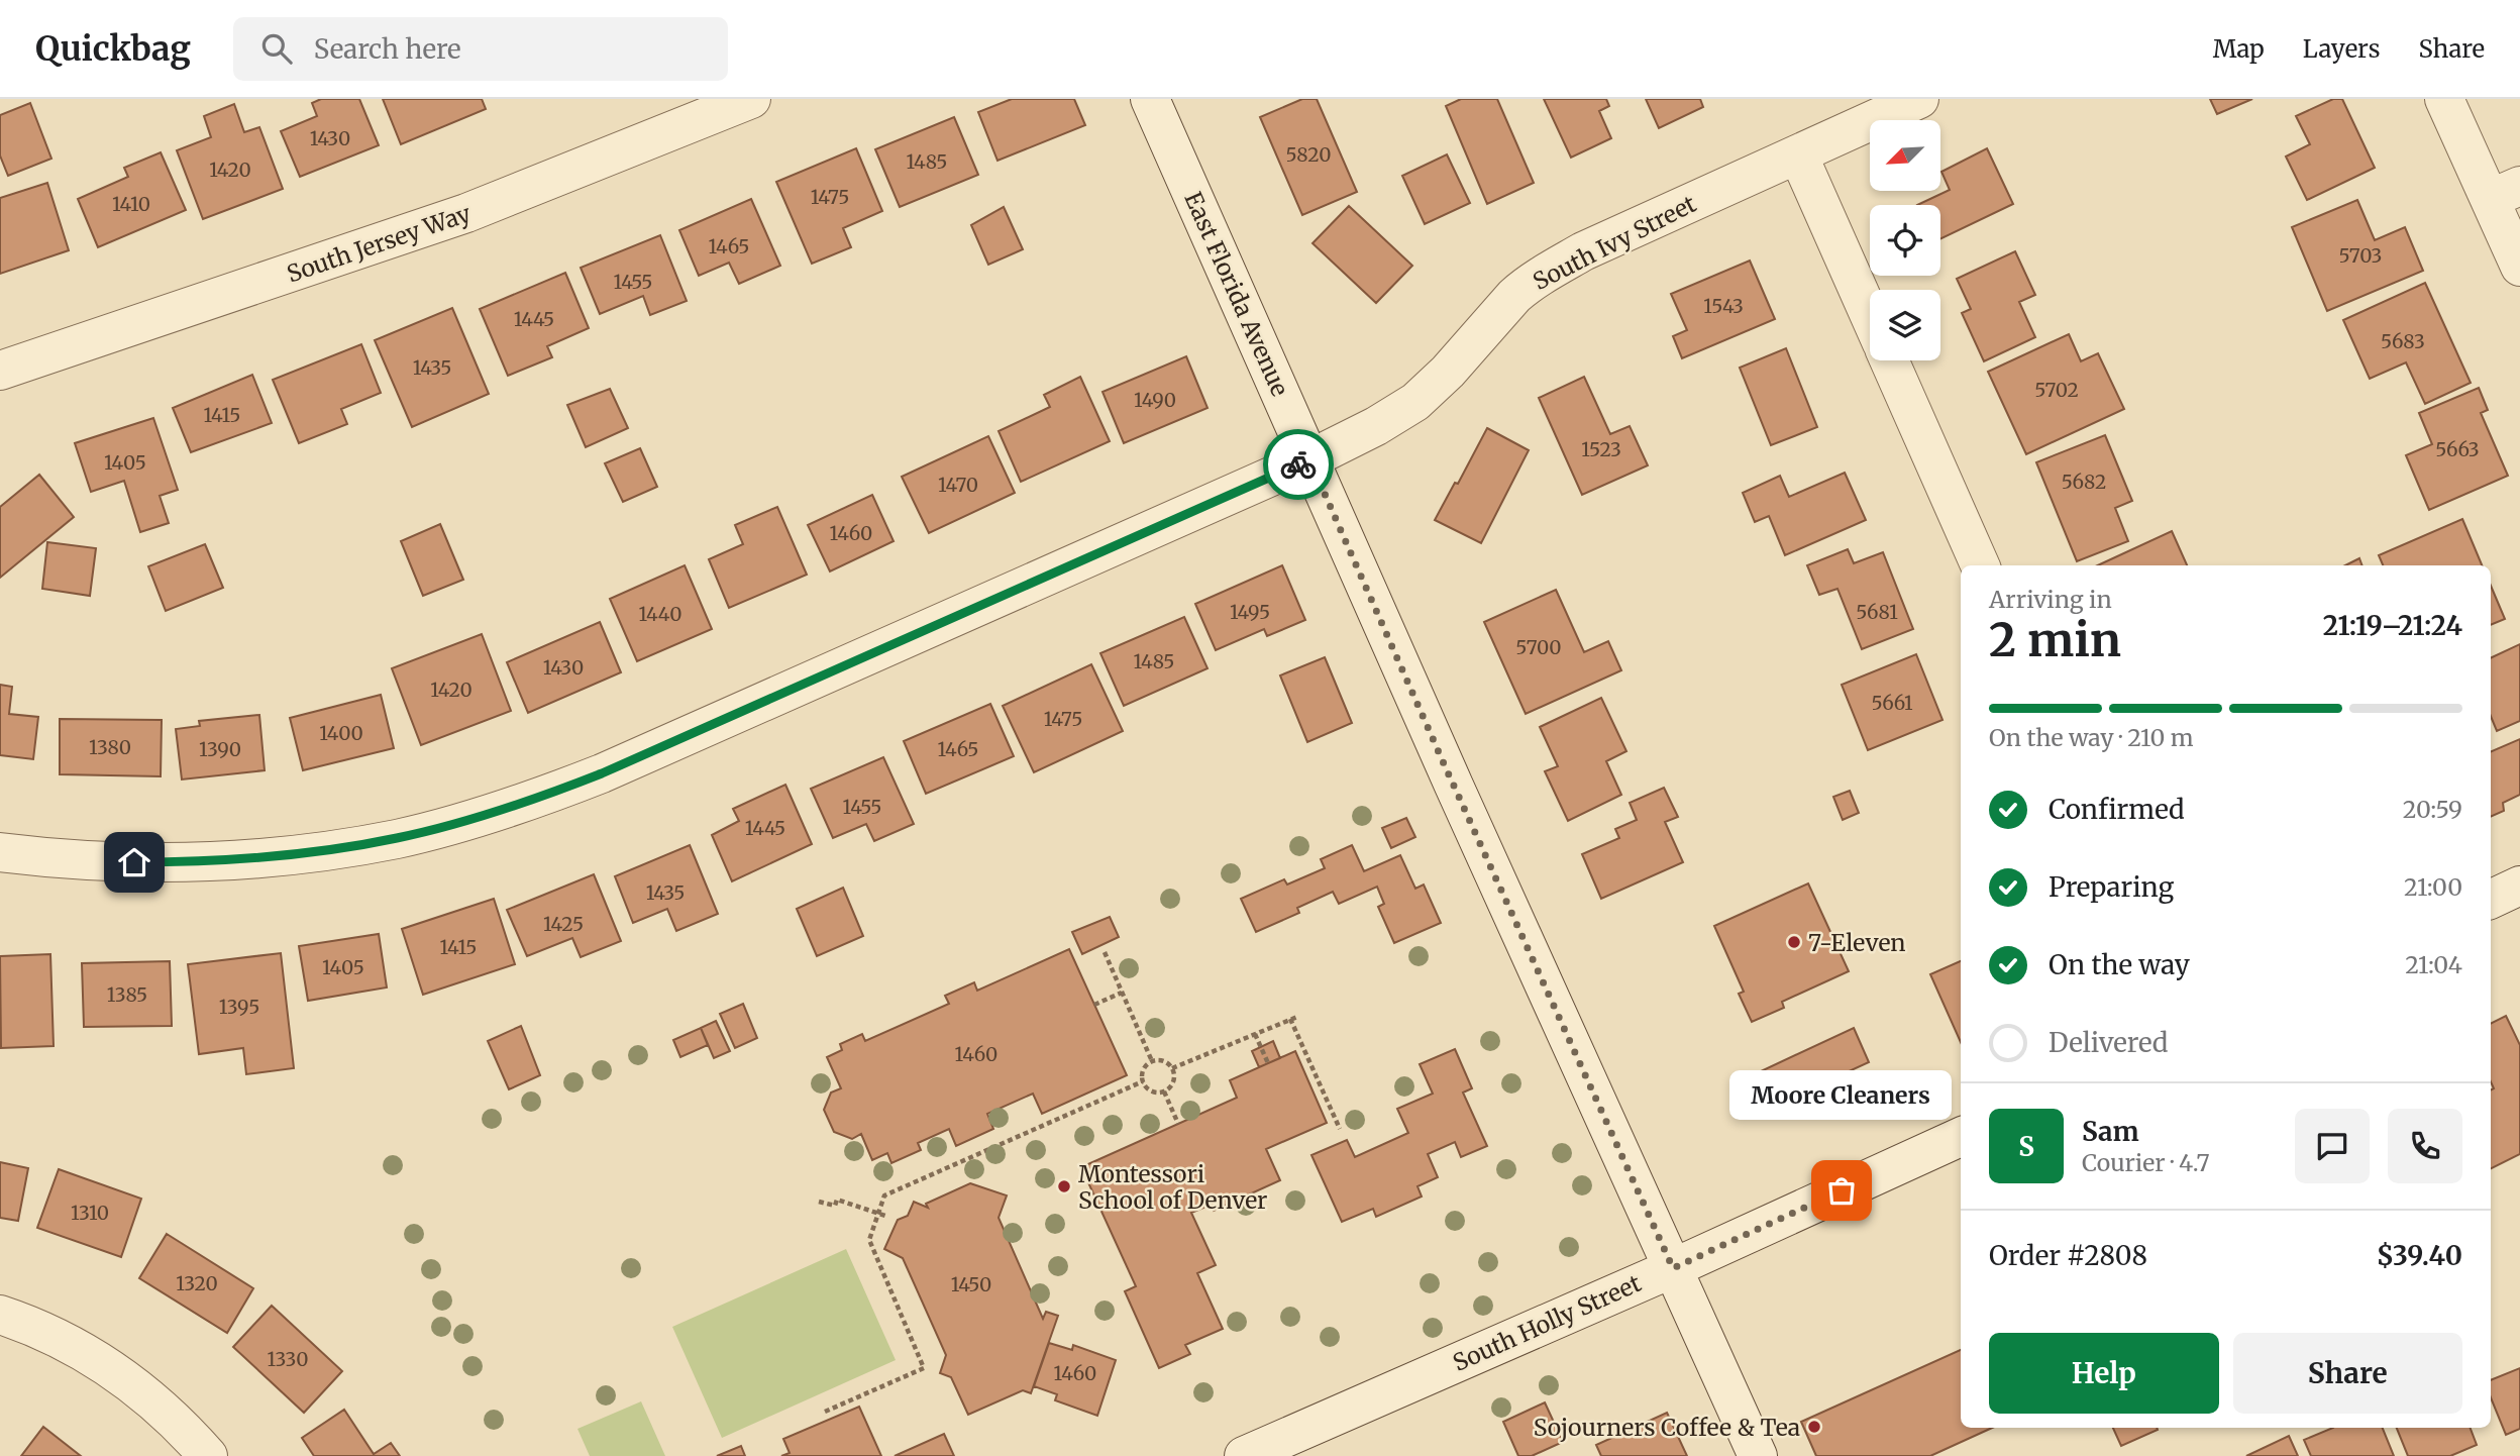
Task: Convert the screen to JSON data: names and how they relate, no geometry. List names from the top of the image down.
{
  "streets": {
    "street": [
      "South Ivy Street",
      "South Jersey Way",
      "East Florida Avenue",
      "South Holly Street"
    ]
  },
  "crossings": [
    ["South Ivy Street", "East Florida Avenue"],
    ["East Florida Avenue", "South Holly Street"]
  ],
  "places": [
    "7-Eleven",
    "Montessori School of Denver",
    "Moore Cleaners",
    "Sojourners Coffee & Tea"
  ],
  "house_numbers": [
    "1430",
    "5820",
    "1485",
    "1420",
    "1475",
    "1410",
    "1465",
    "5703",
    "1455",
    "1543",
    "1445",
    "5683",
    "1435",
    "5702",
    "1490",
    "1415",
    "1523",
    "5663",
    "1405",
    "5682",
    "1470",
    "1460",
    "1495",
    "5681",
    "1440",
    "5700",
    "1485",
    "1430",
    "1420",
    "5661",
    "1475",
    "1400",
    "1380",
    "1390",
    "1465",
    "1455",
    "1445",
    "1435",
    "1425",
    "1415",
    "1405",
    "1385",
    "1395",
    "1460",
    "1310",
    "1320",
    "1450",
    "1330",
    "1460"
  ],
  "north": "bottom left",
  "page": {
    "header": "Quickbag",
    "search": "Search here",
    "nav": ["Map", "Layers", "Share"],
    "heading": ["2 min", "Arriving in", "21:19–21:24"],
    "panel": [
      "Sam",
      "Courier · 4.7",
      "Order #2808",
      "$39.40"
    ],
    "bar": "On the way · 210 m",
    "list": [
      ["Confirmed", "20:59"],
      ["Preparing", "21:00"],
      ["On the way", "21:04"],
      "Delivered"
    ],
    "bubble": "Moore Cleaners",
    "round": "S",
    "buttons": ["Help", "Share"]
  }
}
